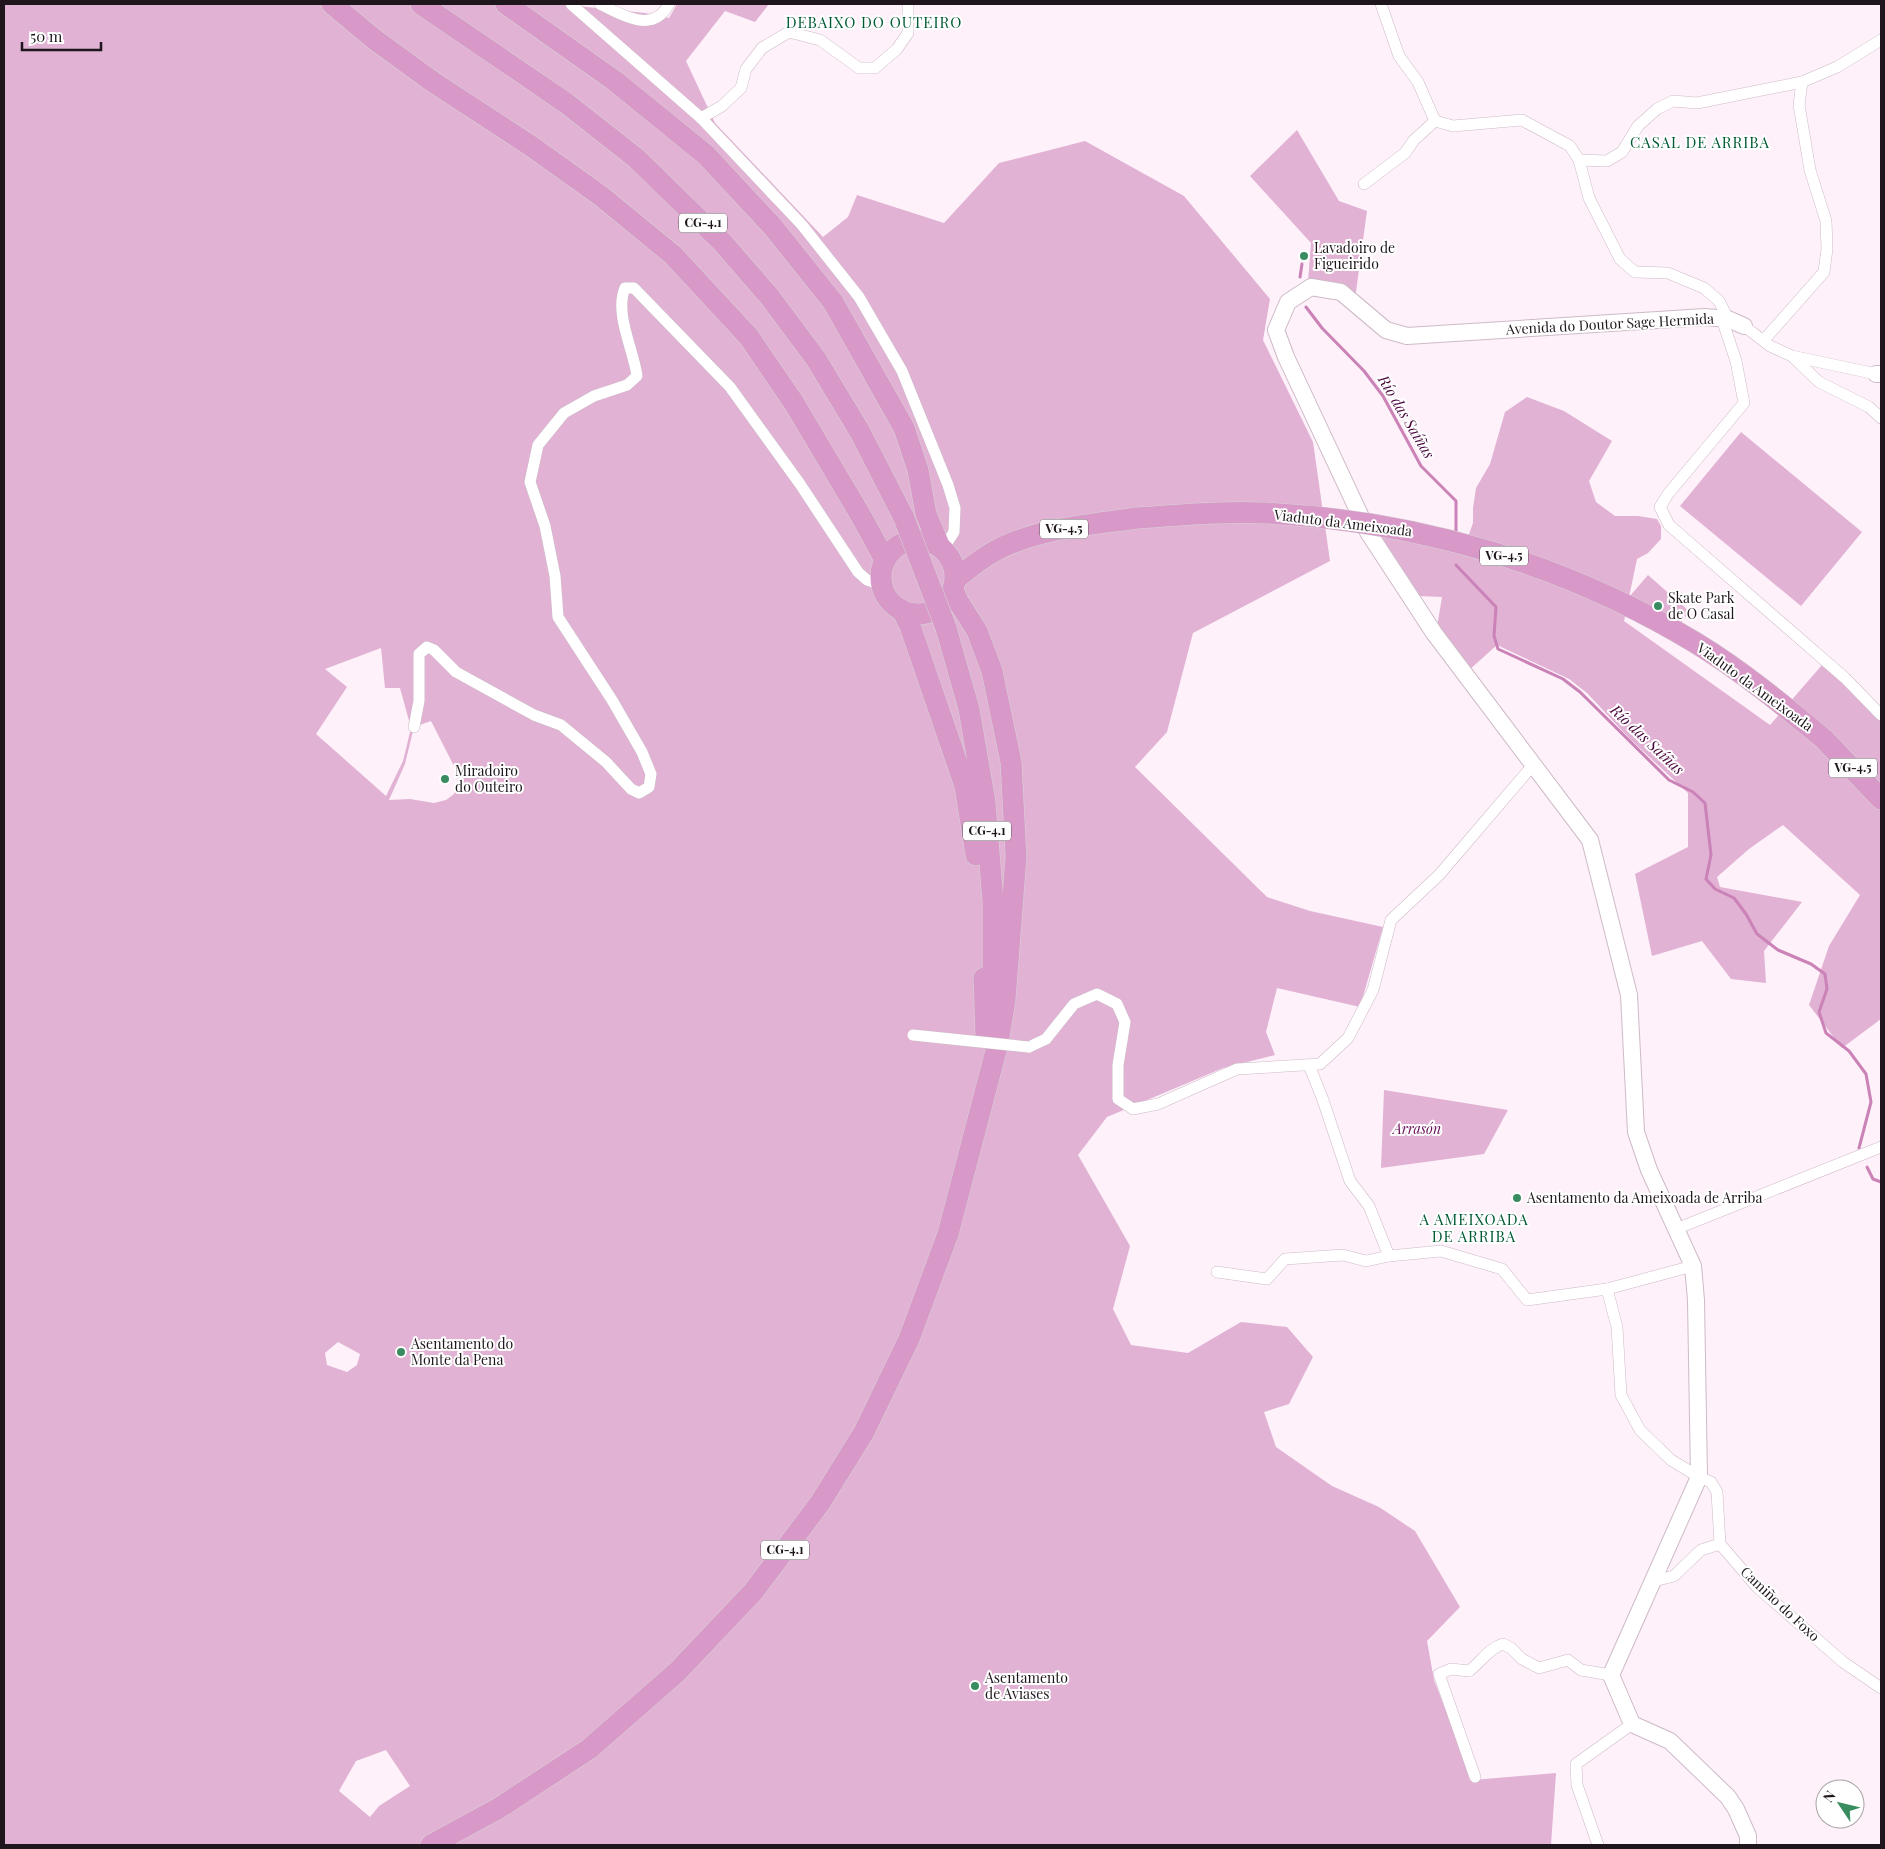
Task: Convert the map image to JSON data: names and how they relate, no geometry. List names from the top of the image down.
{
  "streets": {
    "highway": ["CG-4.1", "Viaduto da Ameixoada", "VG-4.5"],
    "street": ["Avenida do Doutor Sage Hermida", "Camiño do Foxo"]
  },
  "districts": ["DEBAIXO DO OUTEIRO", "CASAL DE ARRIBA", "A AMEIXOADA DE ARRIBA"],
  "water": ["Río das Saíñas"],
  "parks": ["Arrasón"],
  "places": [
    "Lavadoiro de Figueirido",
    "Skate Park de O Casal",
    "Miradoiro do Outeiro",
    "Asentamento da Ameixoada de Arriba",
    "Asentamento do Monte da Pena",
    "Asentamento de Aviases"
  ],
  "scale_bar": "50 m",
  "north": "top left"
}
